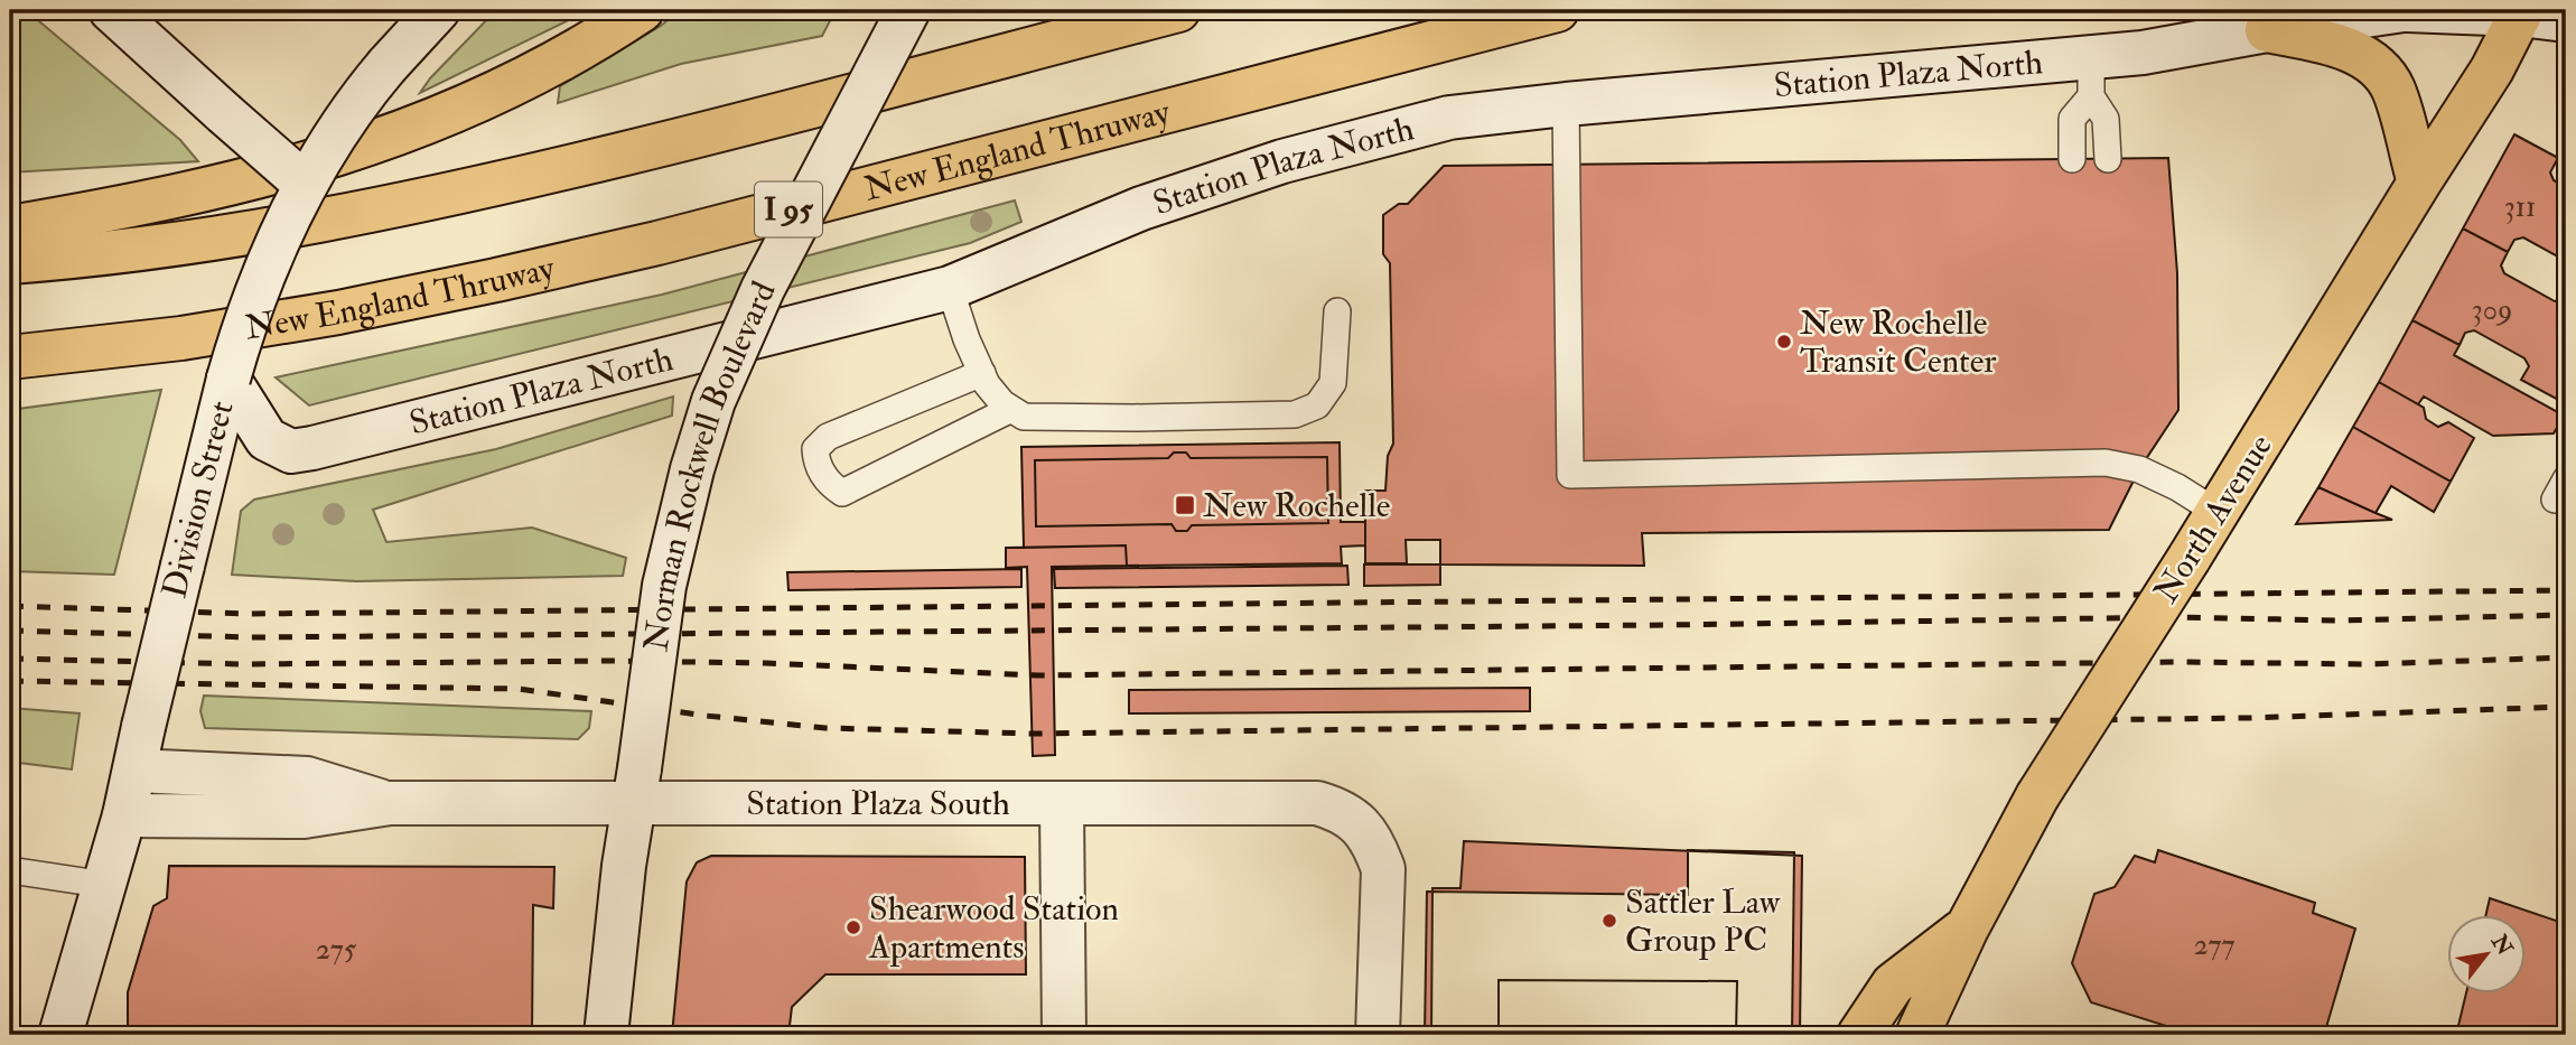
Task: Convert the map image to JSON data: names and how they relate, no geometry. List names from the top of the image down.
{
  "streets": {
    "main road": ["New England Thruway", "I 95", "North Avenue"],
    "street": [
      "Station Plaza North",
      "Norman Rockwell Boulevard",
      "Division Street",
      "Station Plaza South"
    ]
  },
  "crossings": [
    ["Station Plaza North", "Division Street"],
    ["Station Plaza North", "North Avenue"],
    ["Norman Rockwell Boulevard", "Station Plaza South"],
    ["Division Street", "Station Plaza South"]
  ],
  "places": {
    "other": ["New Rochelle Transit Center", "Sattler Law Group PC", "Shearwood Station Apartments"],
    "transit": ["New Rochelle"]
  },
  "house_numbers": [
    "311",
    "309",
    "277",
    "275"
  ],
  "north": "top right"
}
